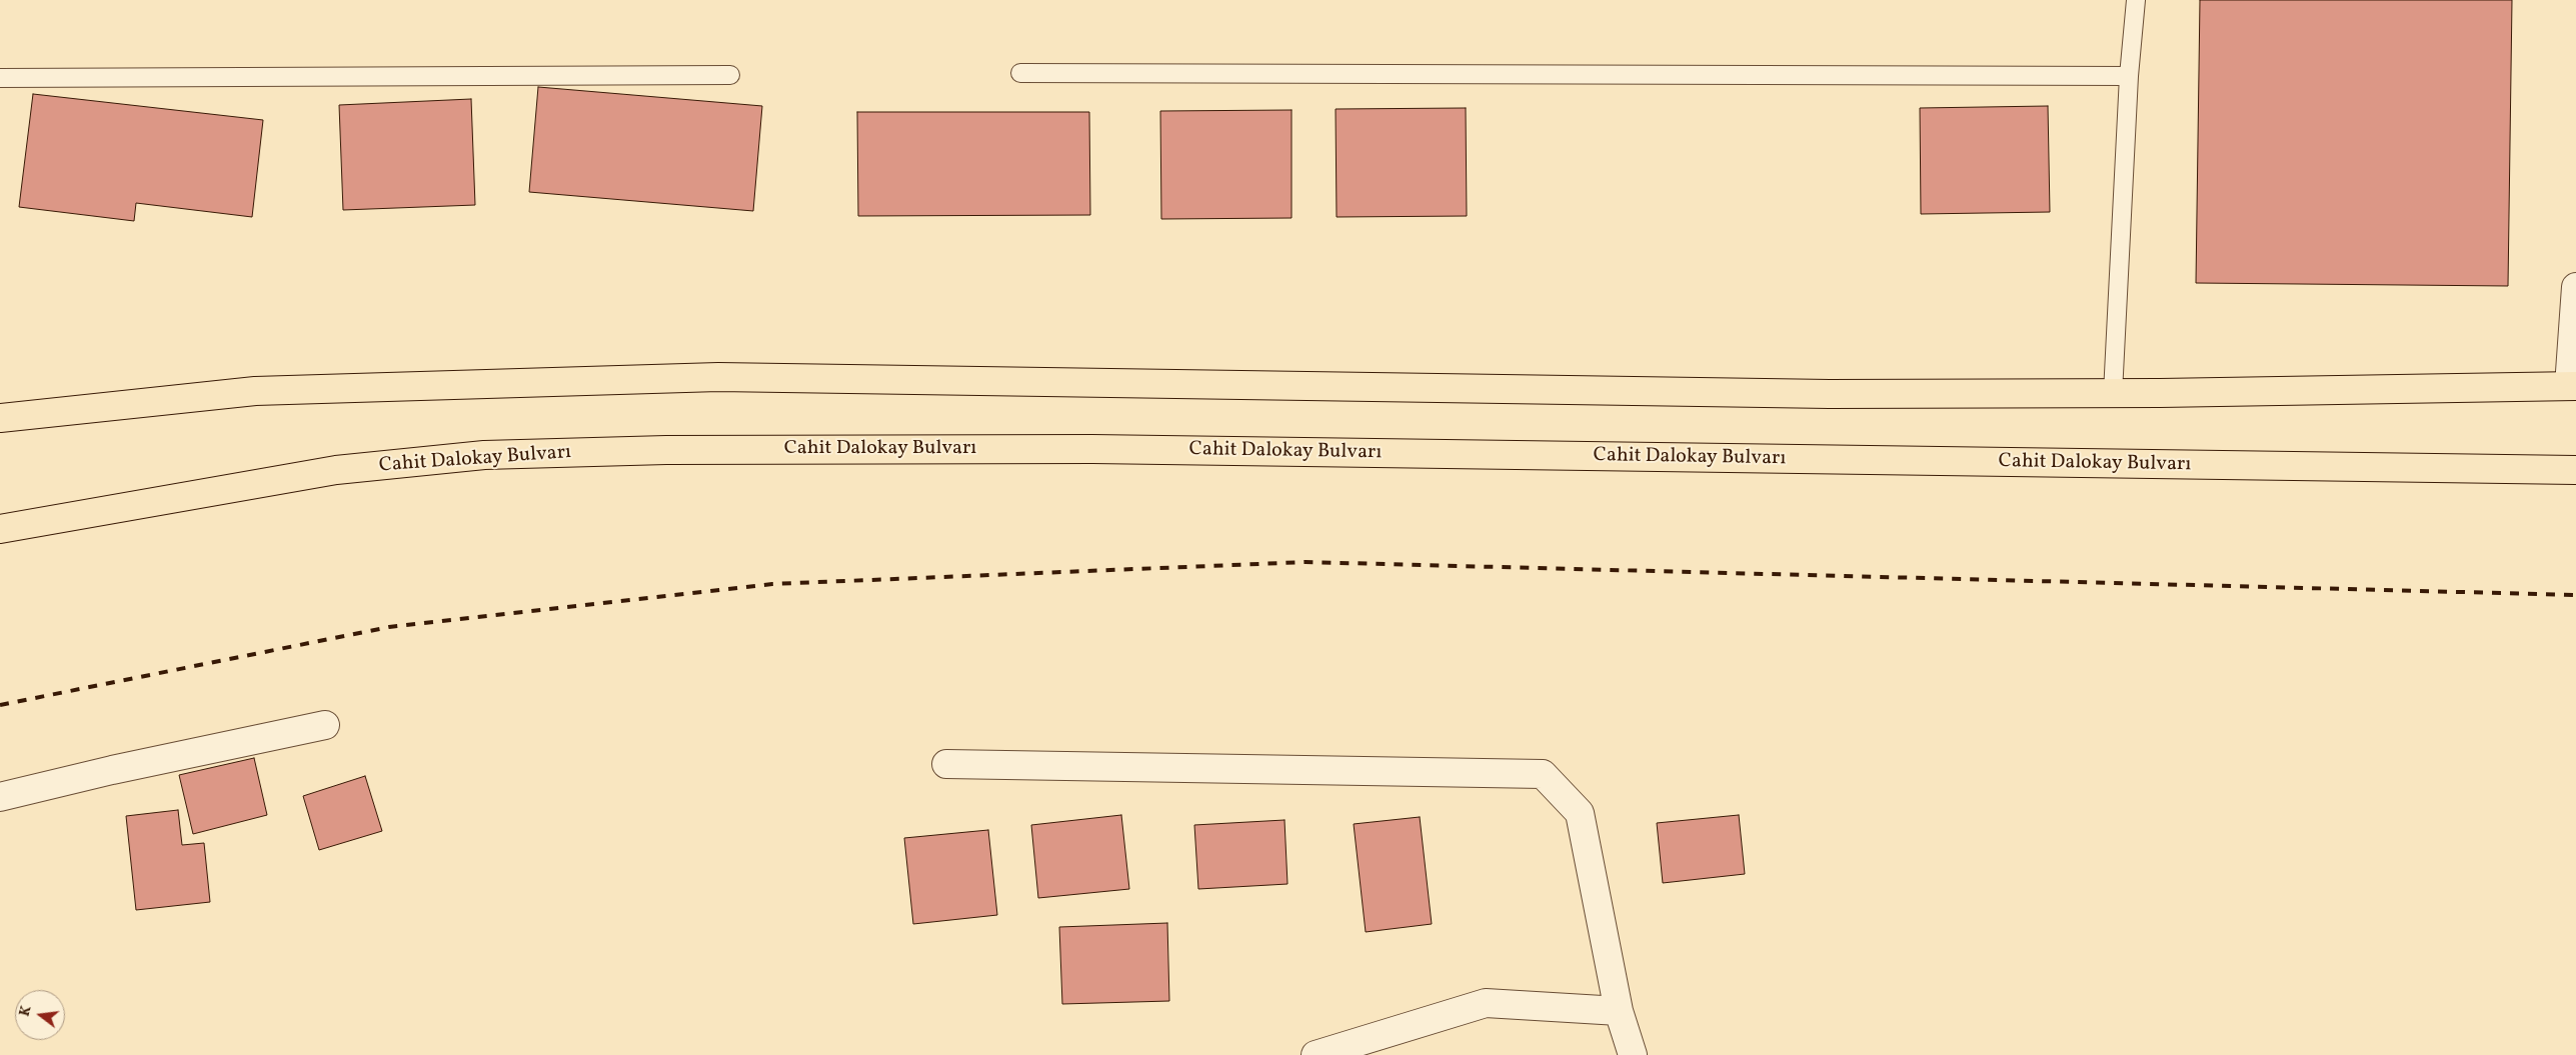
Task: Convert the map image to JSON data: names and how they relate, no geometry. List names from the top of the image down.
{
  "streets": {
    "main road": ["Cahit Dalokay Bulvarı"]
  },
  "north": "left"
}
